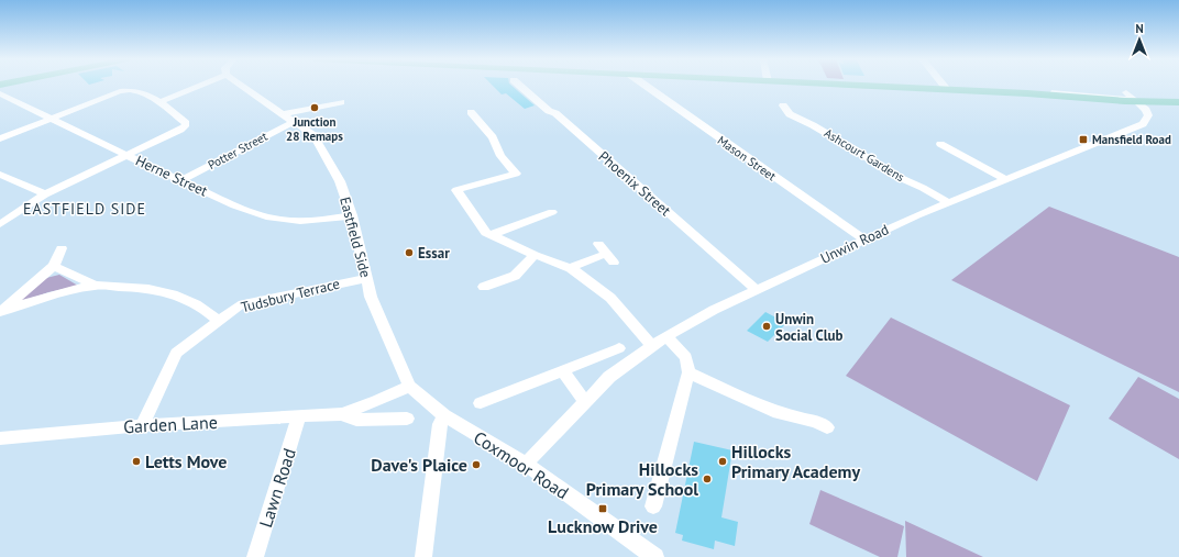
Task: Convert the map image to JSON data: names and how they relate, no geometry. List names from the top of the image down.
{
  "streets": {
    "street": [
      "Potter Street",
      "Ashcourt Gardens",
      "Mason Street",
      "Herne Street",
      "Phoenix Street",
      "Eastfield Side",
      "Unwin Road",
      "Tudsbury Terrace",
      "Garden Lane",
      "Coxmoor Road",
      "Lawn Road"
    ]
  },
  "crossings": [
    ["Potter Street", "Herne Street"],
    ["Potter Street", "Eastfield Side"],
    ["Ashcourt Gardens", "Unwin Road"],
    ["Mason Street", "Unwin Road"],
    ["Herne Street", "Eastfield Side"],
    ["Phoenix Street", "Unwin Road"],
    ["Eastfield Side", "Tudsbury Terrace"],
    ["Eastfield Side", "Garden Lane"],
    ["Eastfield Side", "Coxmoor Road"],
    ["Unwin Road", "Coxmoor Road"],
    ["Tudsbury Terrace", "Garden Lane"],
    ["Garden Lane", "Coxmoor Road"],
    ["Garden Lane", "Lawn Road"]
  ],
  "districts": ["EASTFIELD SIDE"],
  "places": {
    "other": [
      "Junction 28 Remaps",
      "Essar",
      "Unwin Social Club",
      "Letts Move",
      "Hillocks Primary Academy",
      "Dave's Plaice",
      "Hillocks Primary School"
    ],
    "transit": ["Mansfield Road", "Lucknow Drive"]
  },
  "north": "top"
}
